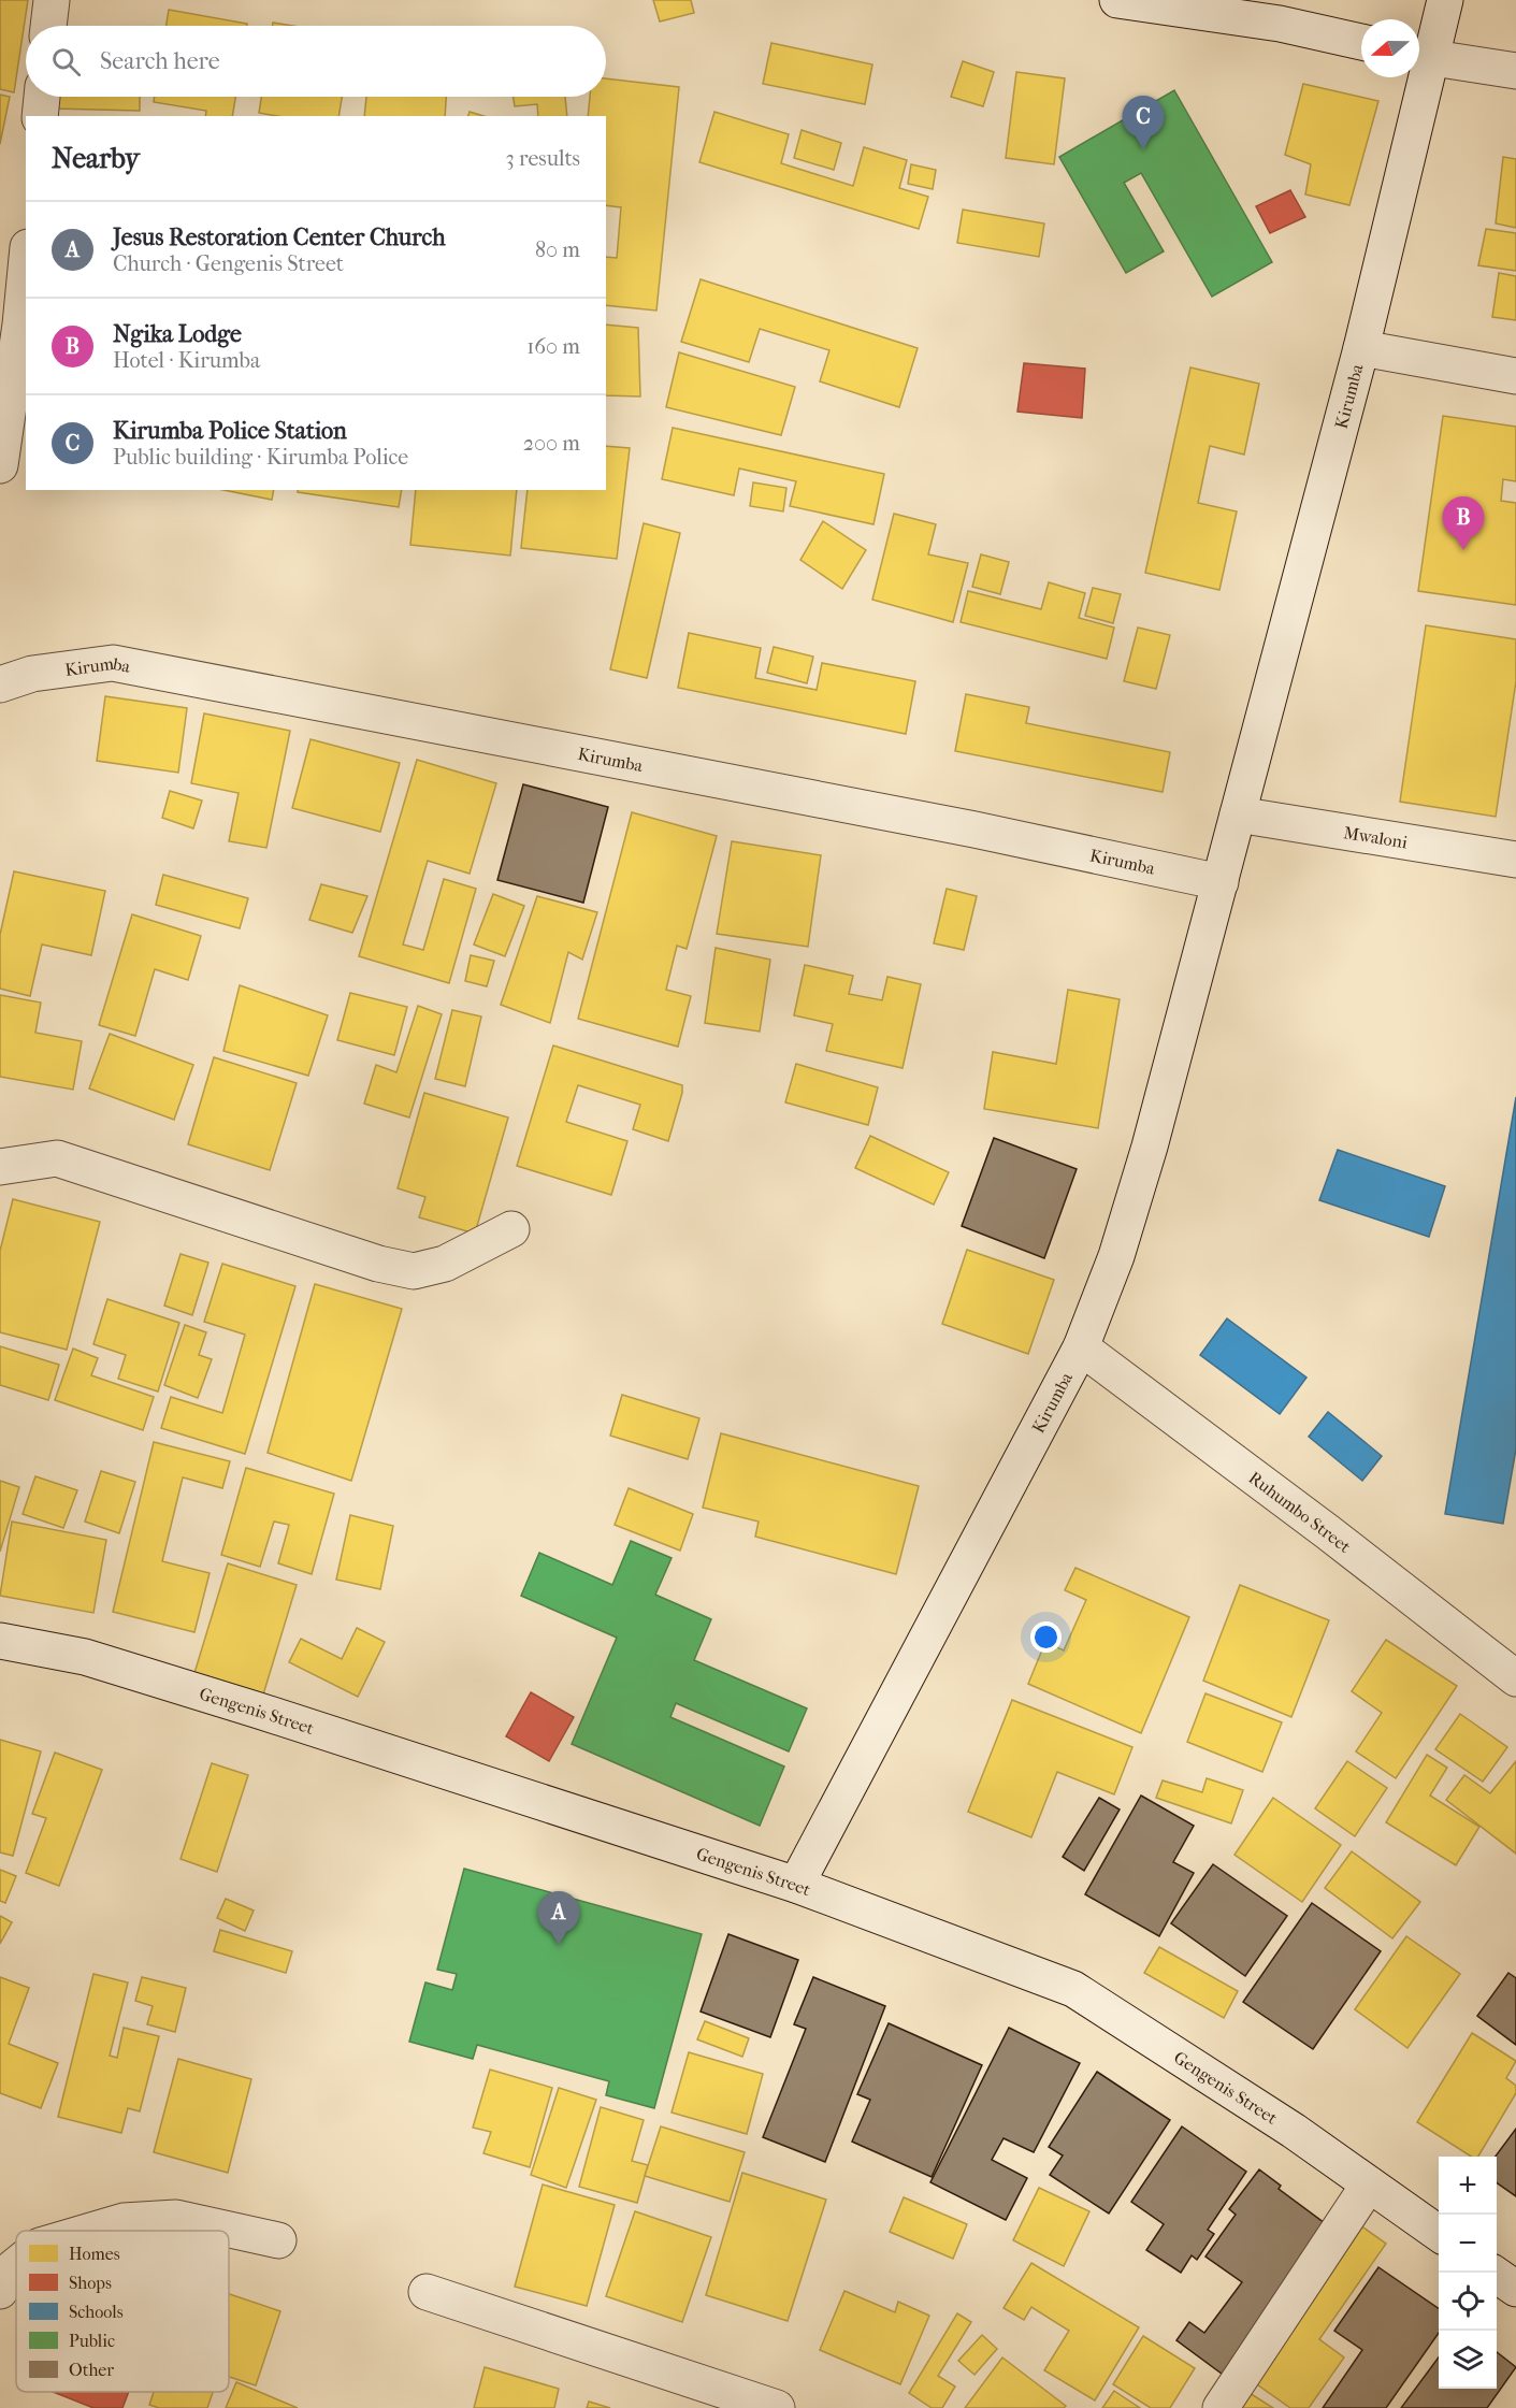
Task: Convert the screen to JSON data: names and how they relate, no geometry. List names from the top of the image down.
{
  "streets": {
    "street": [
      "Kirumba",
      "Mwaloni",
      "Ruhumbo Street",
      "Gengenis Street"
    ]
  },
  "crossings": [
    ["Kirumba", "Mwaloni"],
    ["Kirumba", "Ruhumbo Street"],
    ["Kirumba", "Gengenis Street"]
  ],
  "legend": [
    "Homes",
    "Shops",
    "Schools",
    "Public",
    "Other"
  ],
  "north": "left",
  "page": {
    "search": "Search here",
    "pins": ["C", "B", "A"],
    "heading": ["Nearby", "3 results"],
    "list": [
      {
        "mark": "A",
        "name": "Jesus Restoration Center Church",
        "note": "Church · Gengenis Street",
        "value": "80 m"
      },
      {
        "mark": "B",
        "name": "Ngika Lodge",
        "note": "Hotel · Kirumba",
        "value": "160 m"
      },
      {
        "mark": "C",
        "name": "Kirumba Police Station",
        "note": "Public building · Kirumba Police",
        "value": "200 m"
      }
    ],
    "map_buttons": ["+", "−"]
  }
}
